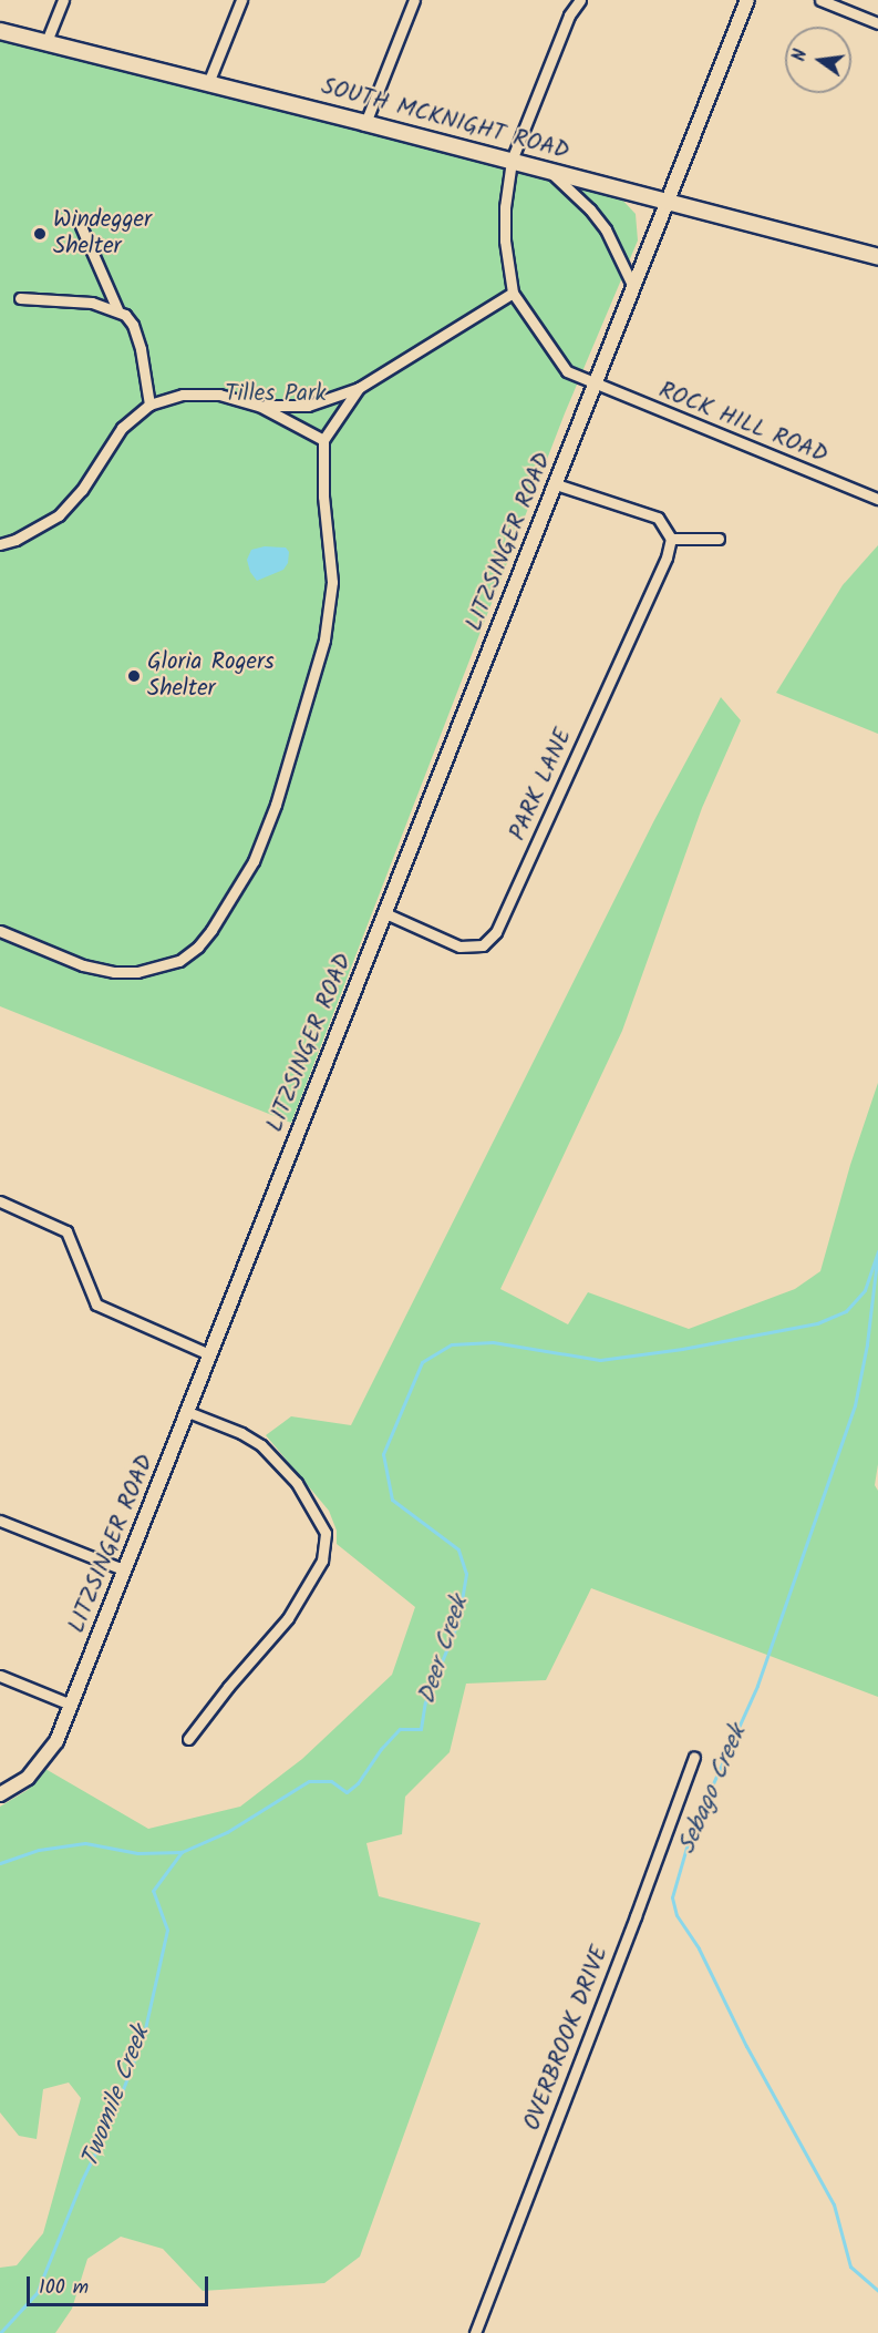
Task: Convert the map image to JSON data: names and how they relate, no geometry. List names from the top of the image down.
{
  "streets": {
    "main road": ["SOUTH MCKNIGHT ROAD"],
    "street": [
      "ROCK HILL ROAD",
      "LITZSINGER ROAD",
      "PARK LANE",
      "OVERBROOK DRIVE"
    ]
  },
  "crossings": [
    ["SOUTH MCKNIGHT ROAD", "LITZSINGER ROAD"],
    ["ROCK HILL ROAD", "LITZSINGER ROAD"]
  ],
  "water": ["Deer Creek", "Sebago Creek", "Twomile Creek"],
  "parks": ["Tilles Park"],
  "places": ["Windegger Shelter", "Gloria Rogers Shelter"],
  "scale_bar": "100 m",
  "north": "left"
}
